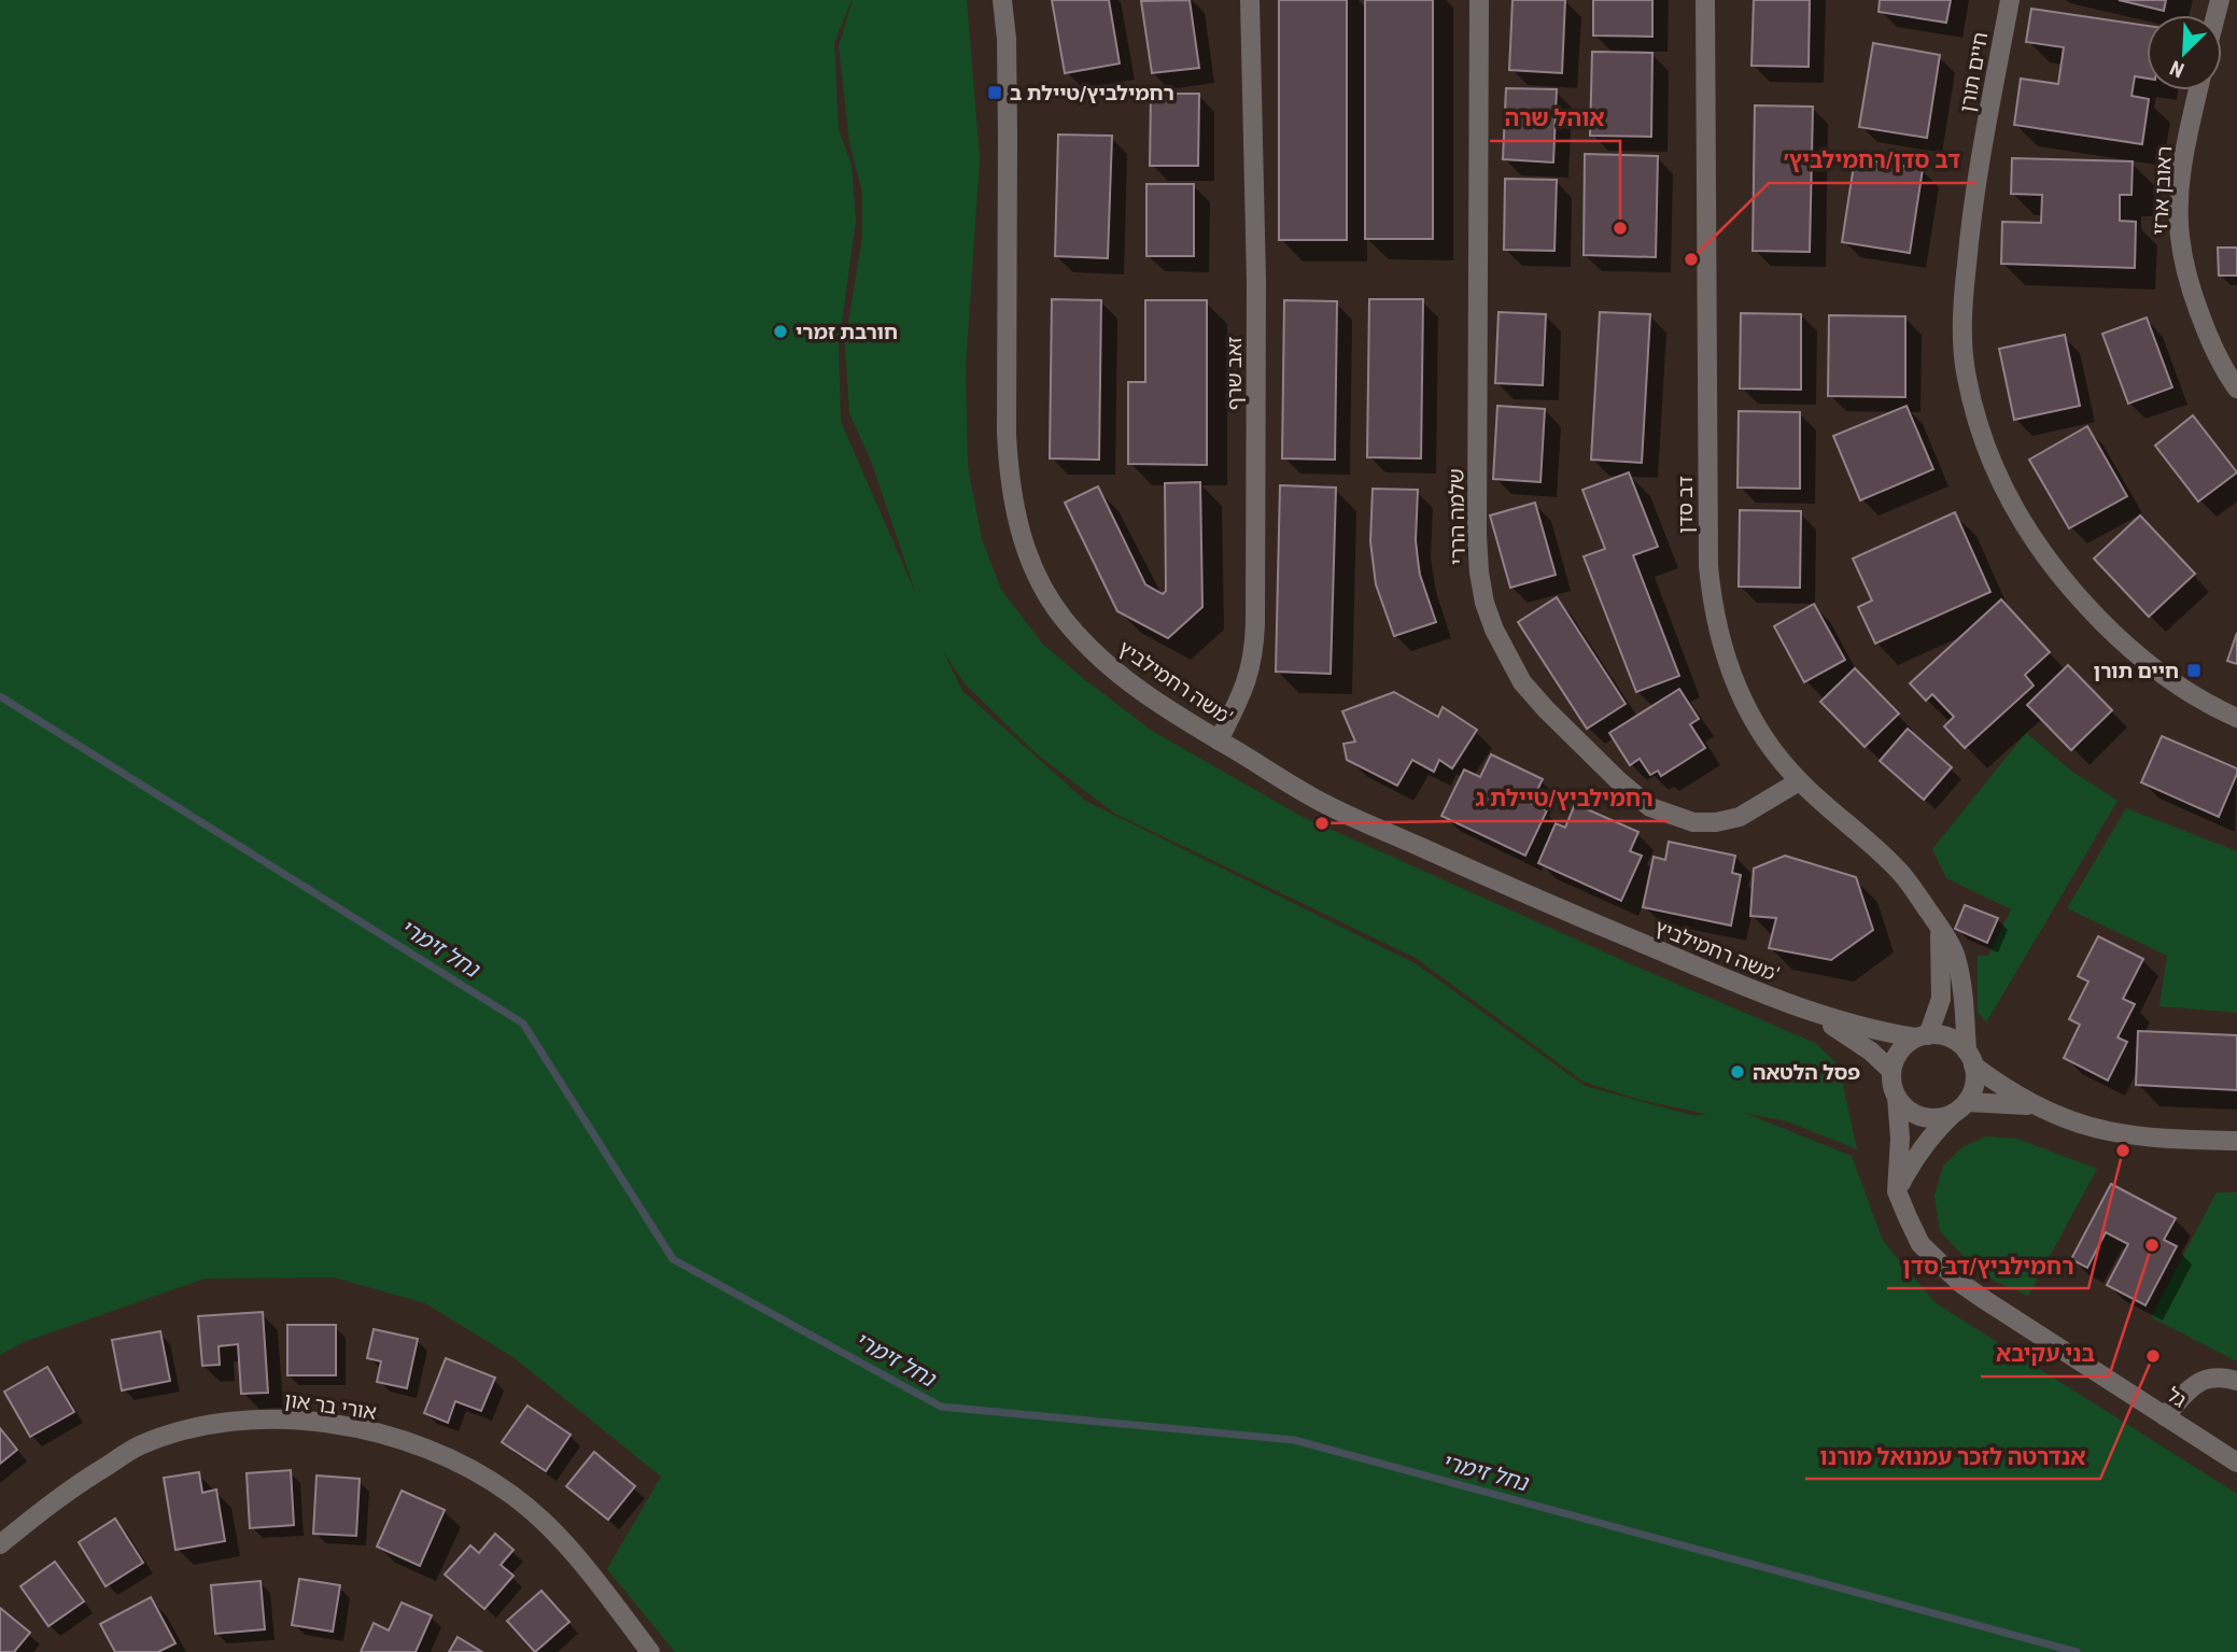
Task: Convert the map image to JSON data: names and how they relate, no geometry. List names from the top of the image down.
{
  "streets": {
    "street": [
      "חיים תורן",
      "ראובן ארזי",
      "זאב שרף",
      "דב סדן",
      "שלמה הררי",
      "משה רחמילביץ'",
      "גל",
      "אורי בר און"
    ]
  },
  "crossings": [
    ["זאב שרף", "משה רחמילביץ'"],
    ["דב סדן", "שלמה הררי"],
    ["דב סדן", "משה רחמילביץ'"],
    ["דב סדן", "גל"],
    ["משה רחמילביץ'", "גל"]
  ],
  "water": ["נחל זימרי"],
  "places": {
    "transit": ["רחמילביץ/טיילת ב", "חיים תורן"],
    "other": [
      "אוהל שרה",
      "דב סדן/רחמילביץ׳",
      "חורבת זמרי",
      "רחמילביץ/טיילת ג",
      "פסל הלטאה",
      "רחמילביץ/דב סדן",
      "בני עקיבא",
      "אנדרטה לזכר עמנואל מורנו"
    ]
  },
  "north": "bottom left"
}
